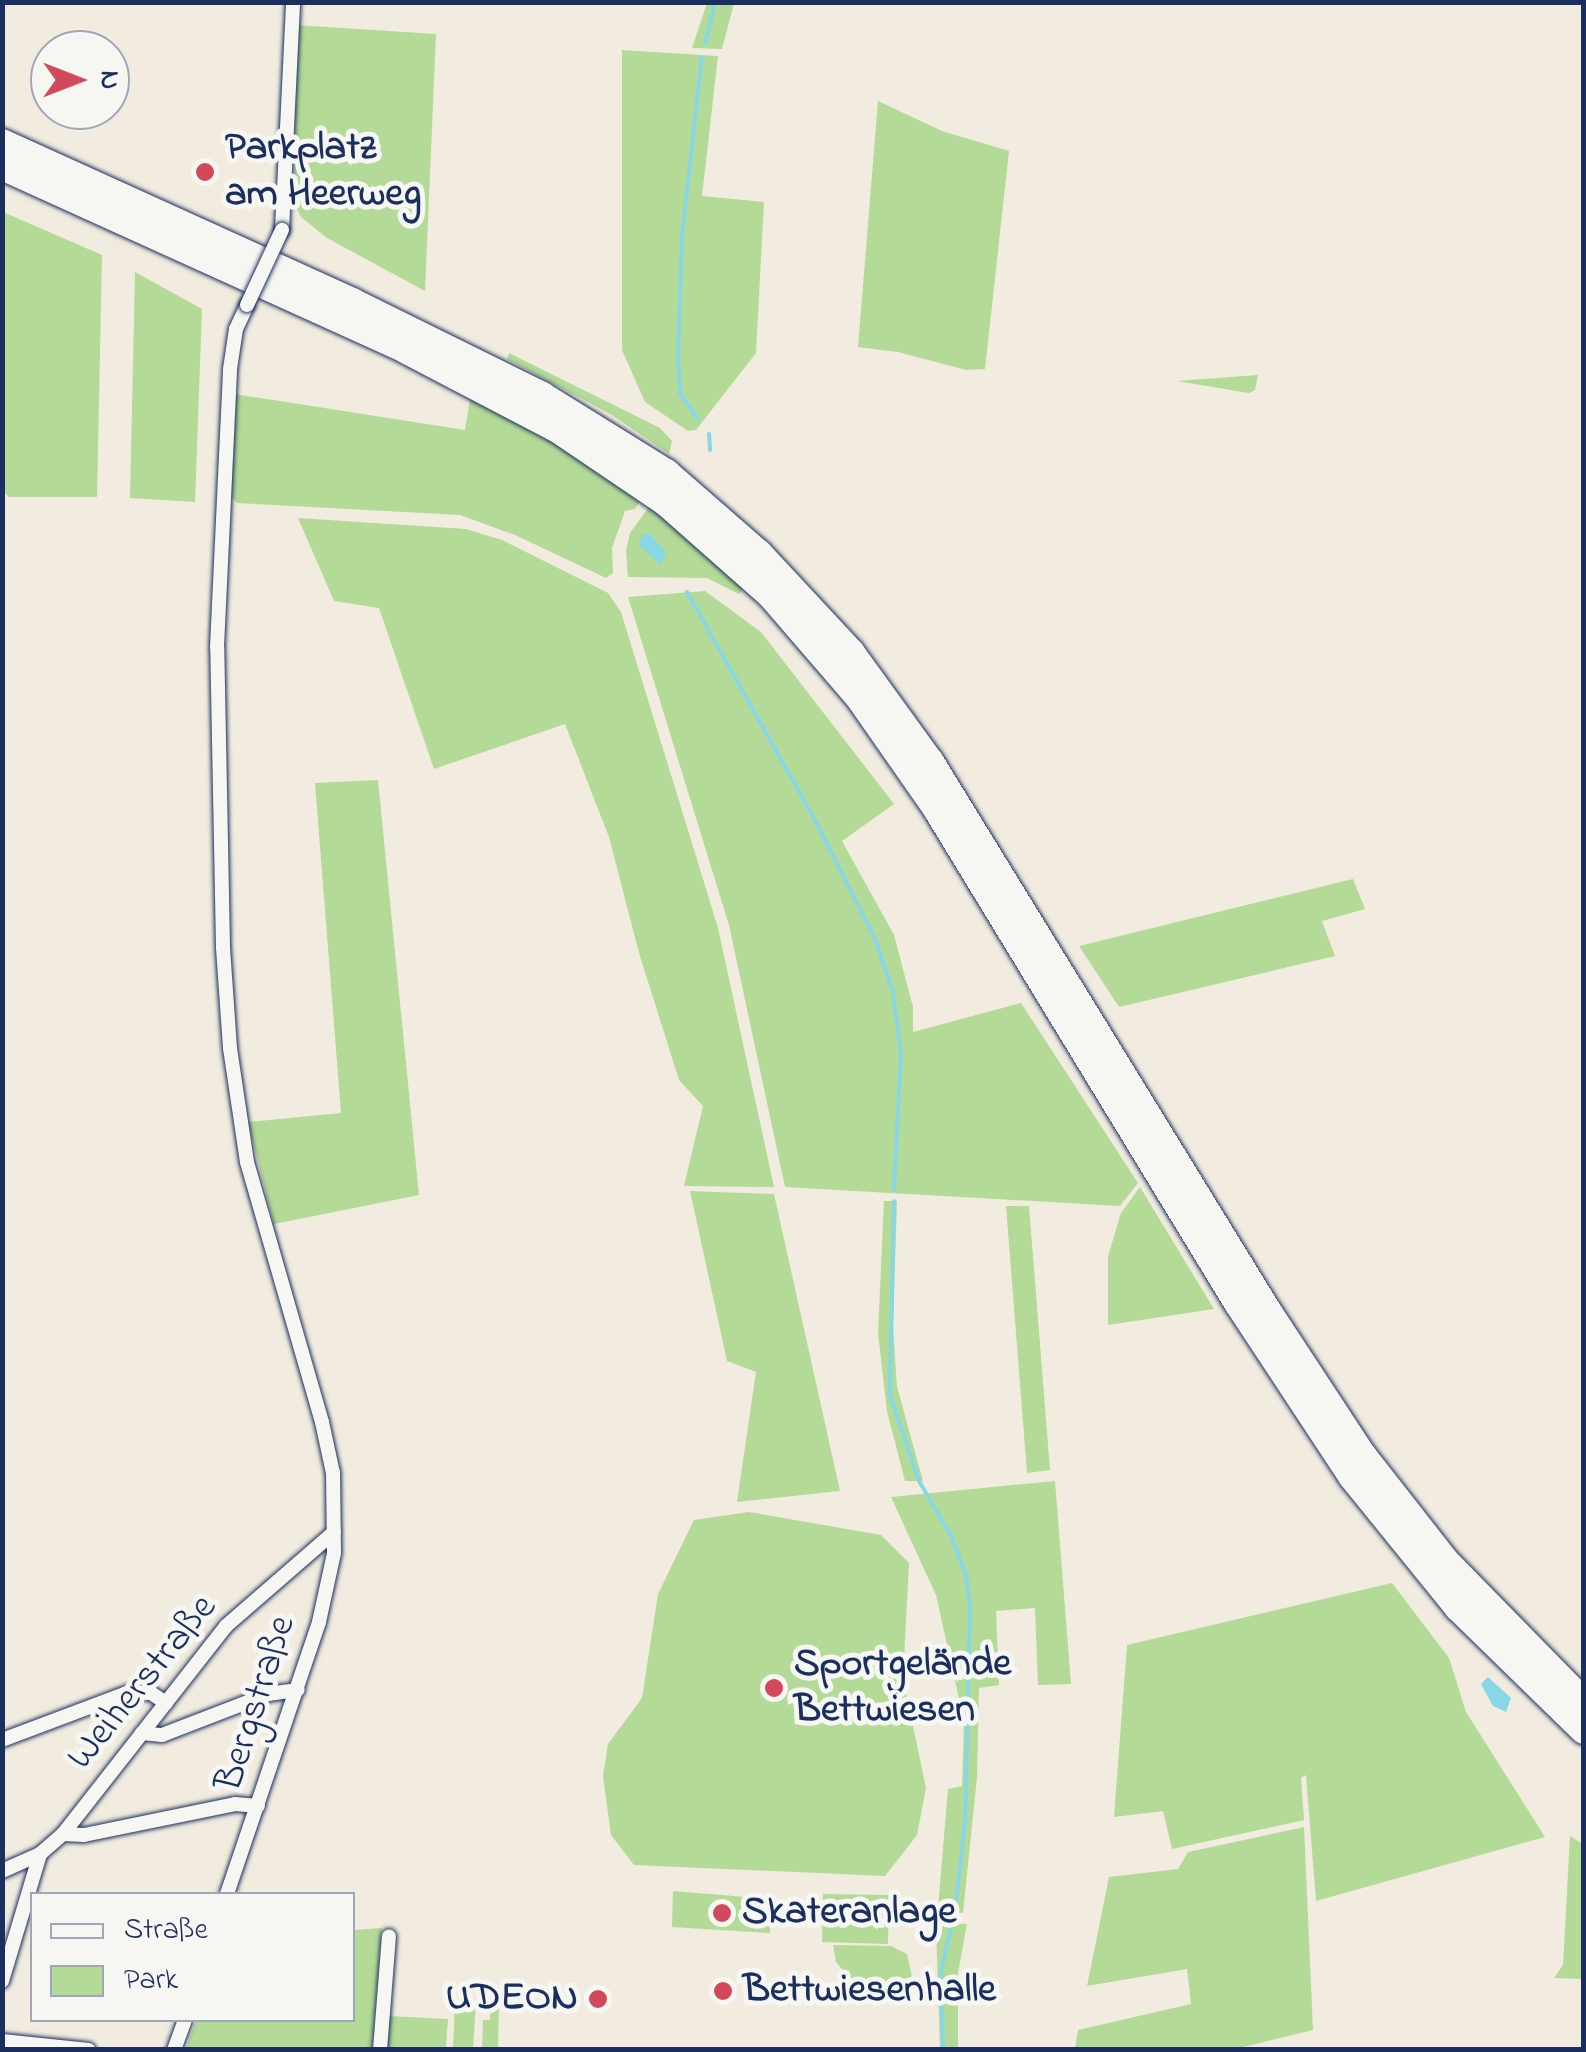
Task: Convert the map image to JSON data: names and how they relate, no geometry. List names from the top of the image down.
{
  "streets": {
    "street": ["Weiherstraße", "Bergstraße"]
  },
  "crossings": [
    ["Weiherstraße", "Bergstraße"]
  ],
  "places": [
    "Parkplatz am Heerweg",
    "Sportgelände Bettwiesen",
    "Skateranlage",
    "Bettwiesenhalle",
    "UDEON"
  ],
  "legend": ["Straße", "Park"],
  "north": "right"
}
